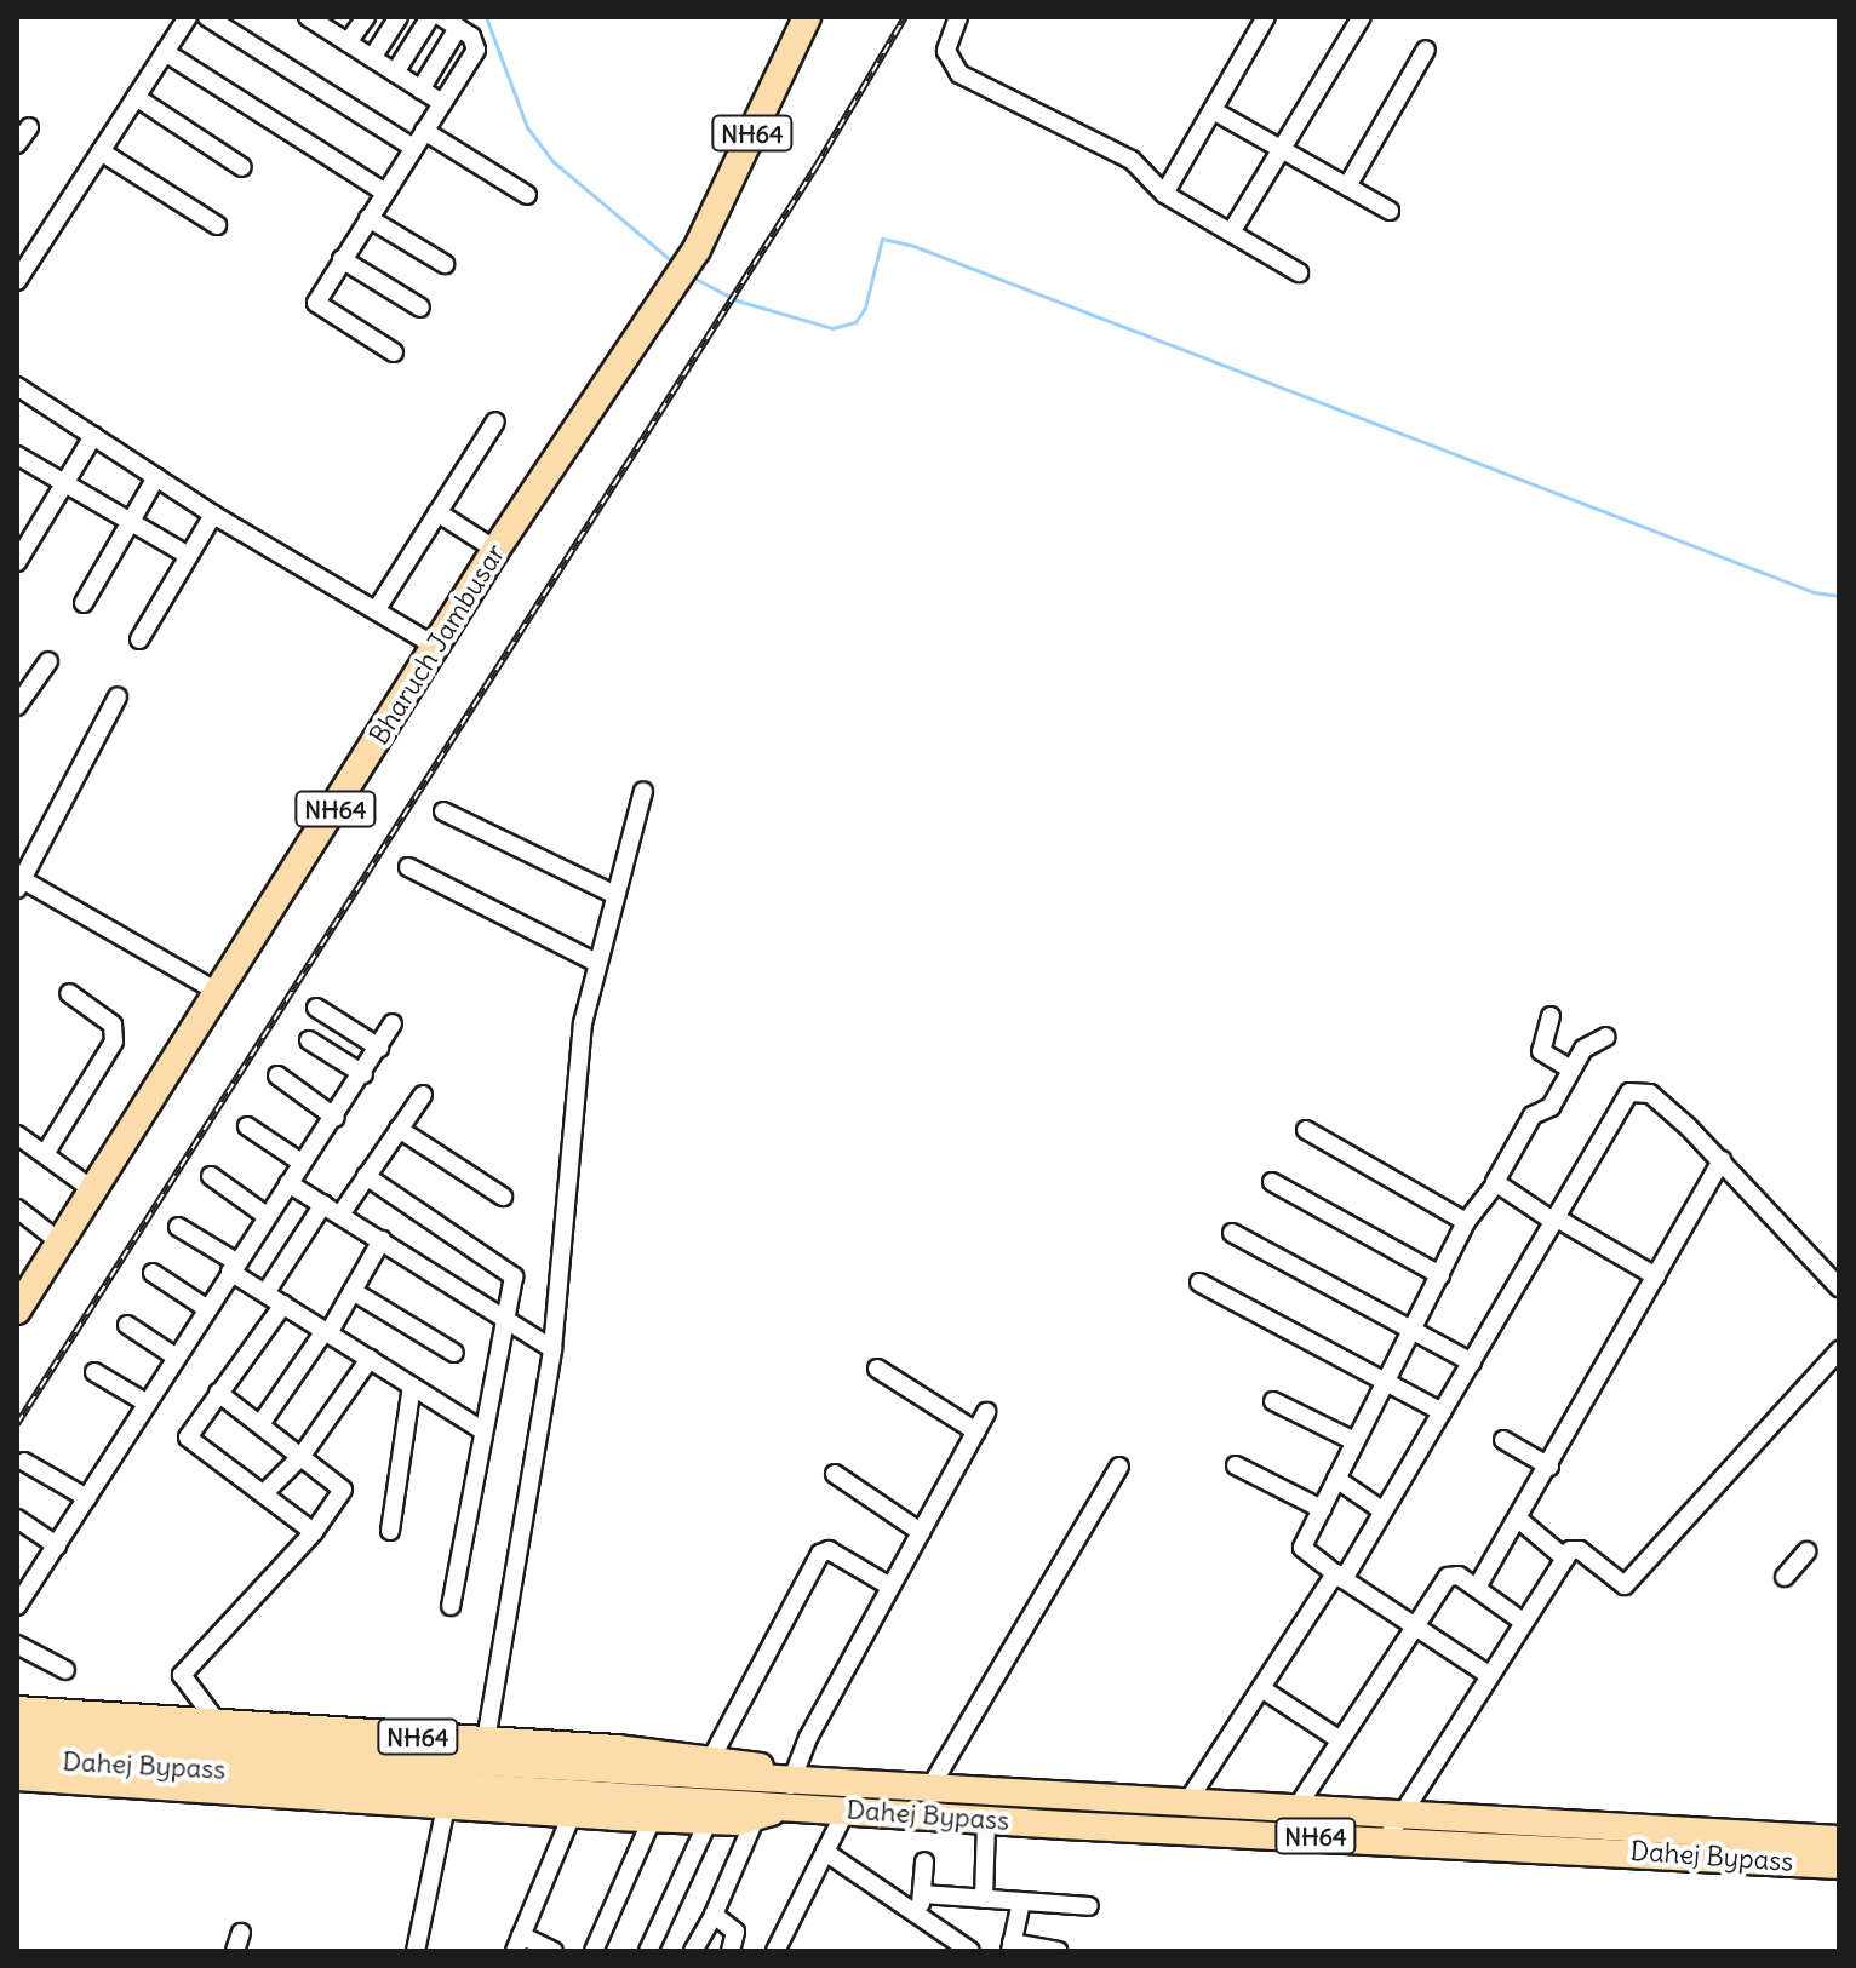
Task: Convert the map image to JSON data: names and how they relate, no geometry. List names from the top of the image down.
{
  "streets": {
    "highway": ["NH64", "Bharuch Jambusar", "Dahej Bypass"]
  },
  "crossings": [
    ["NH64", "Dahej Bypass"]
  ]
}
